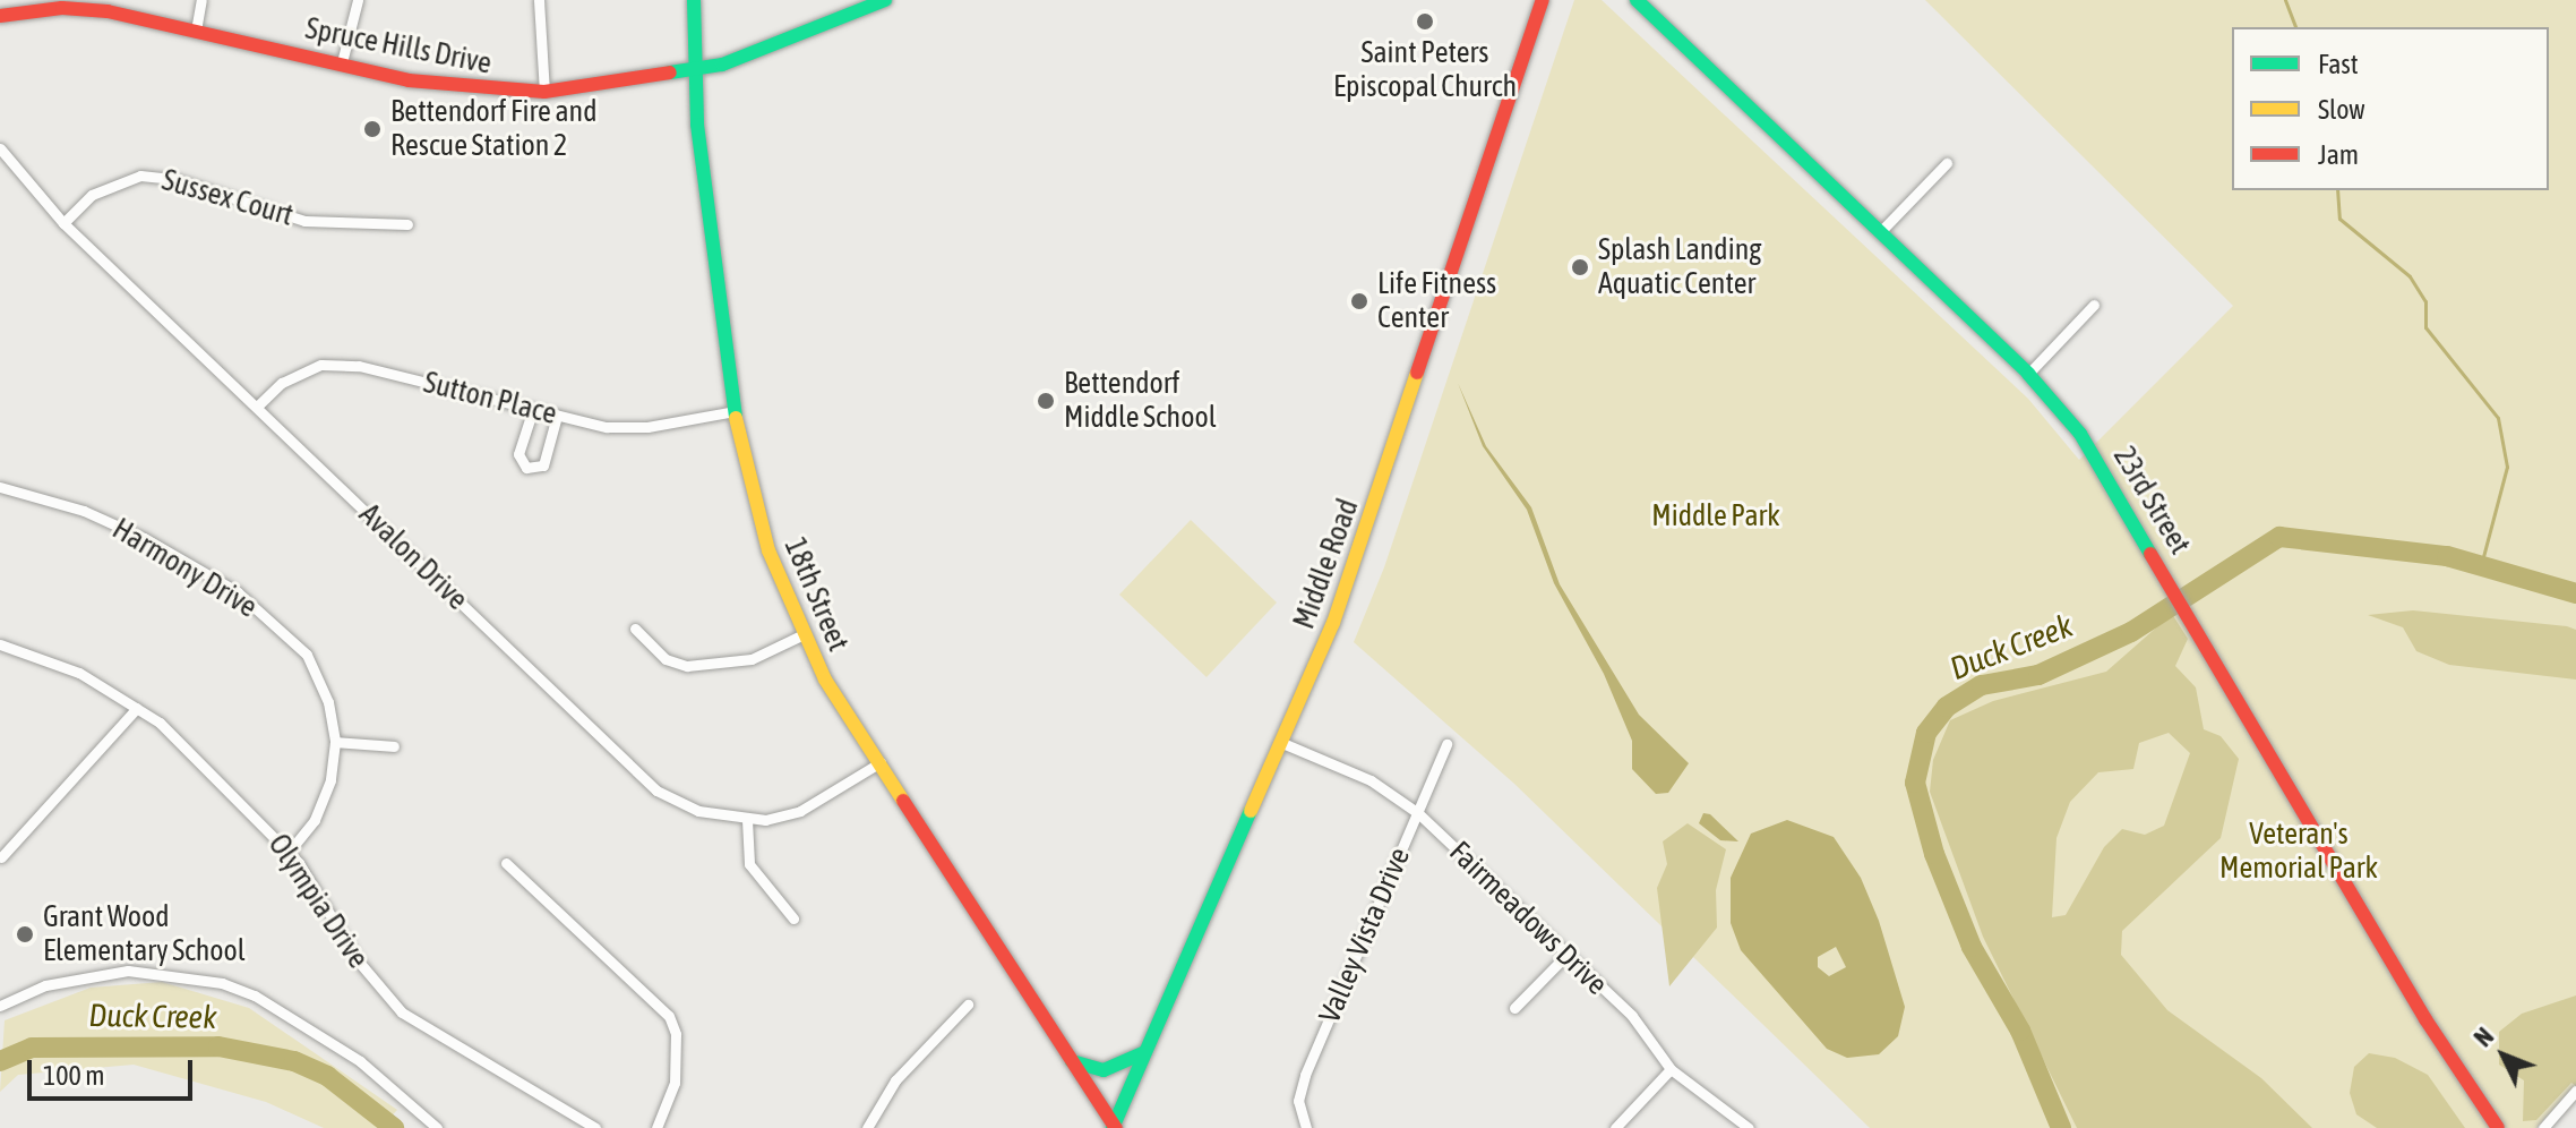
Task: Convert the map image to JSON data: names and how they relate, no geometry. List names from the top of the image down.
{
  "streets": {
    "street": [
      "Spruce Hills Drive",
      "Sussex Court",
      "Sutton Place",
      "23rd Street",
      "Avalon Drive",
      "Middle Road",
      "Harmony Drive",
      "18th Street",
      "Olympia Drive",
      "Fairmeadows Drive",
      "Valley Vista Drive"
    ]
  },
  "crossings": [
    ["Spruce Hills Drive", "18th Street"],
    ["Sussex Court", "Avalon Drive"],
    ["Sutton Place", "Avalon Drive"],
    ["Sutton Place", "18th Street"],
    ["Avalon Drive", "18th Street"],
    ["Middle Road", "18th Street"],
    ["Middle Road", "Fairmeadows Drive"],
    ["Harmony Drive", "Olympia Drive"],
    ["Fairmeadows Drive", "Valley Vista Drive"]
  ],
  "water": ["Duck Creek"],
  "parks": ["Middle Park", "Veteran's Memorial Park"],
  "places": [
    "Saint Peters Episcopal Church",
    "Bettendorf Fire and Rescue Station 2",
    "Splash Landing Aquatic Center",
    "Life Fitness Center",
    "Bettendorf Middle School",
    "Grant Wood Elementary School"
  ],
  "legend": ["Fast", "Slow", "Jam"],
  "scale_bar": "100 m",
  "north": "top left"
}
